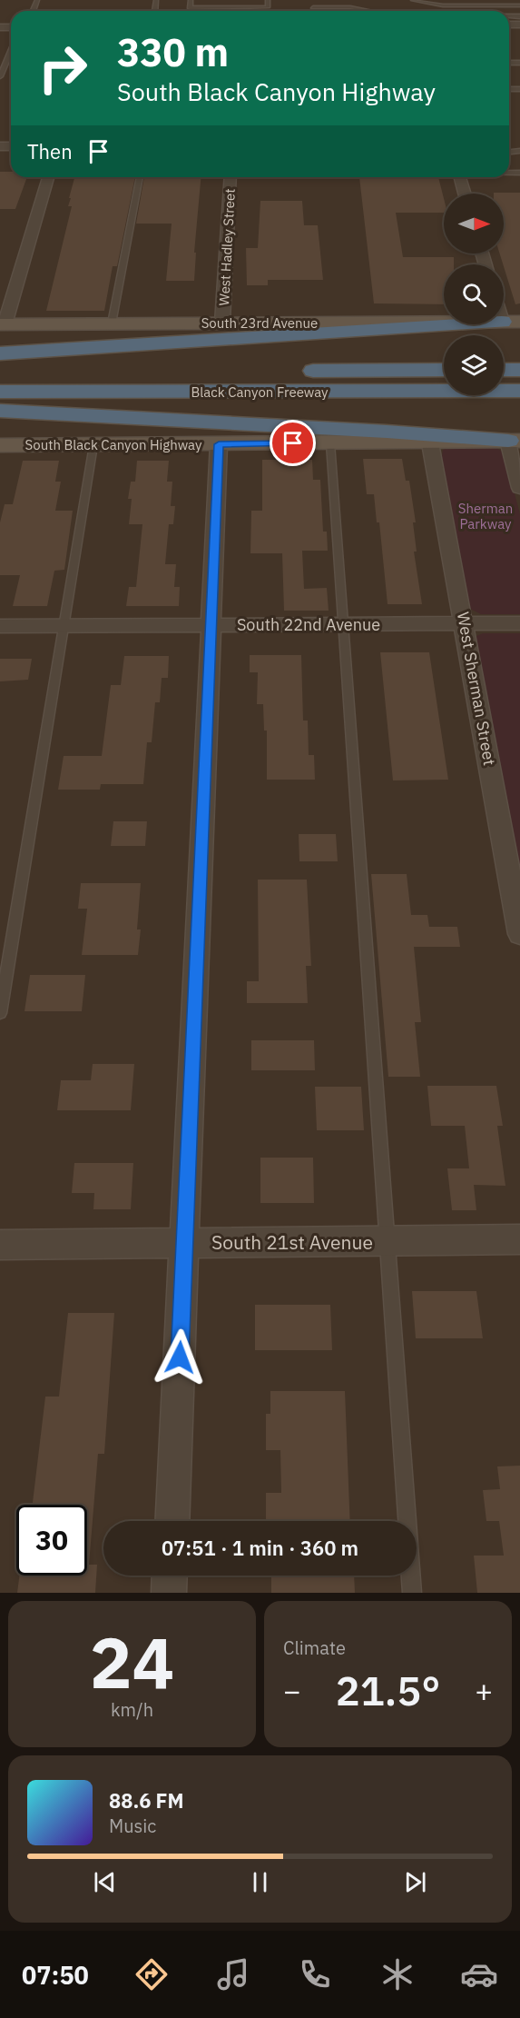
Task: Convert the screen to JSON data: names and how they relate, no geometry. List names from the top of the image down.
{
  "streets": {
    "highway": ["Black Canyon Freeway"],
    "main road": ["South 23rd Avenue", "South Black Canyon Highway"],
    "street": [
      "West Hadley Street",
      "South 22nd Avenue",
      "West Sherman Street",
      "South 21st Avenue"
    ]
  },
  "crossings": [
    ["West Hadley Street", "South 23rd Avenue"],
    ["South Black Canyon Highway", "West Sherman Street"],
    ["South 22nd Avenue", "West Sherman Street"]
  ],
  "parks": ["Sherman Parkway"],
  "north": "right",
  "page": {
    "turn": ["330 m", "South Black Canyon Highway"],
    "then": "Then",
    "limit": "30",
    "trip": "07:51 · 1 min · 360 m",
    "tile": [
      ["24", "km/h"],
      "Climate"
    ],
    "heat": ["−", "21.5°", "+"],
    "song": ["88.6 FM", "Music"],
    "tabs": "07:50"
  }
}
